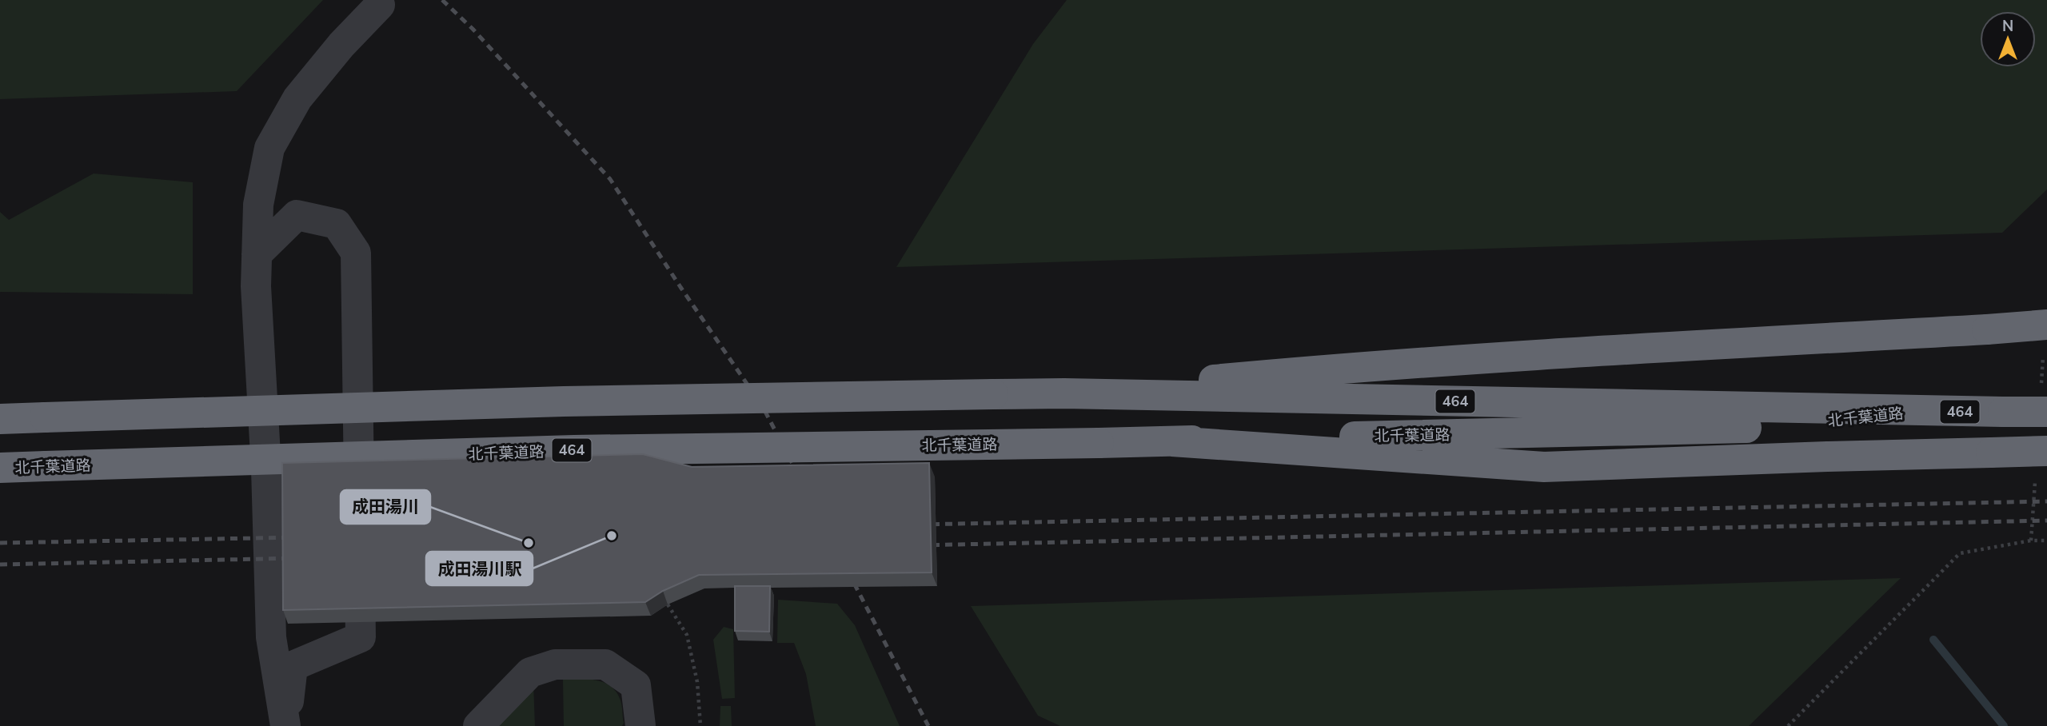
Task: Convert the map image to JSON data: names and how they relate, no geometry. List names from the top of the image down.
{
  "streets": {
    "highway": ["464", "北千葉道路"]
  },
  "places": ["成田湯川駅", "成田湯川"],
  "north": "top"
}
